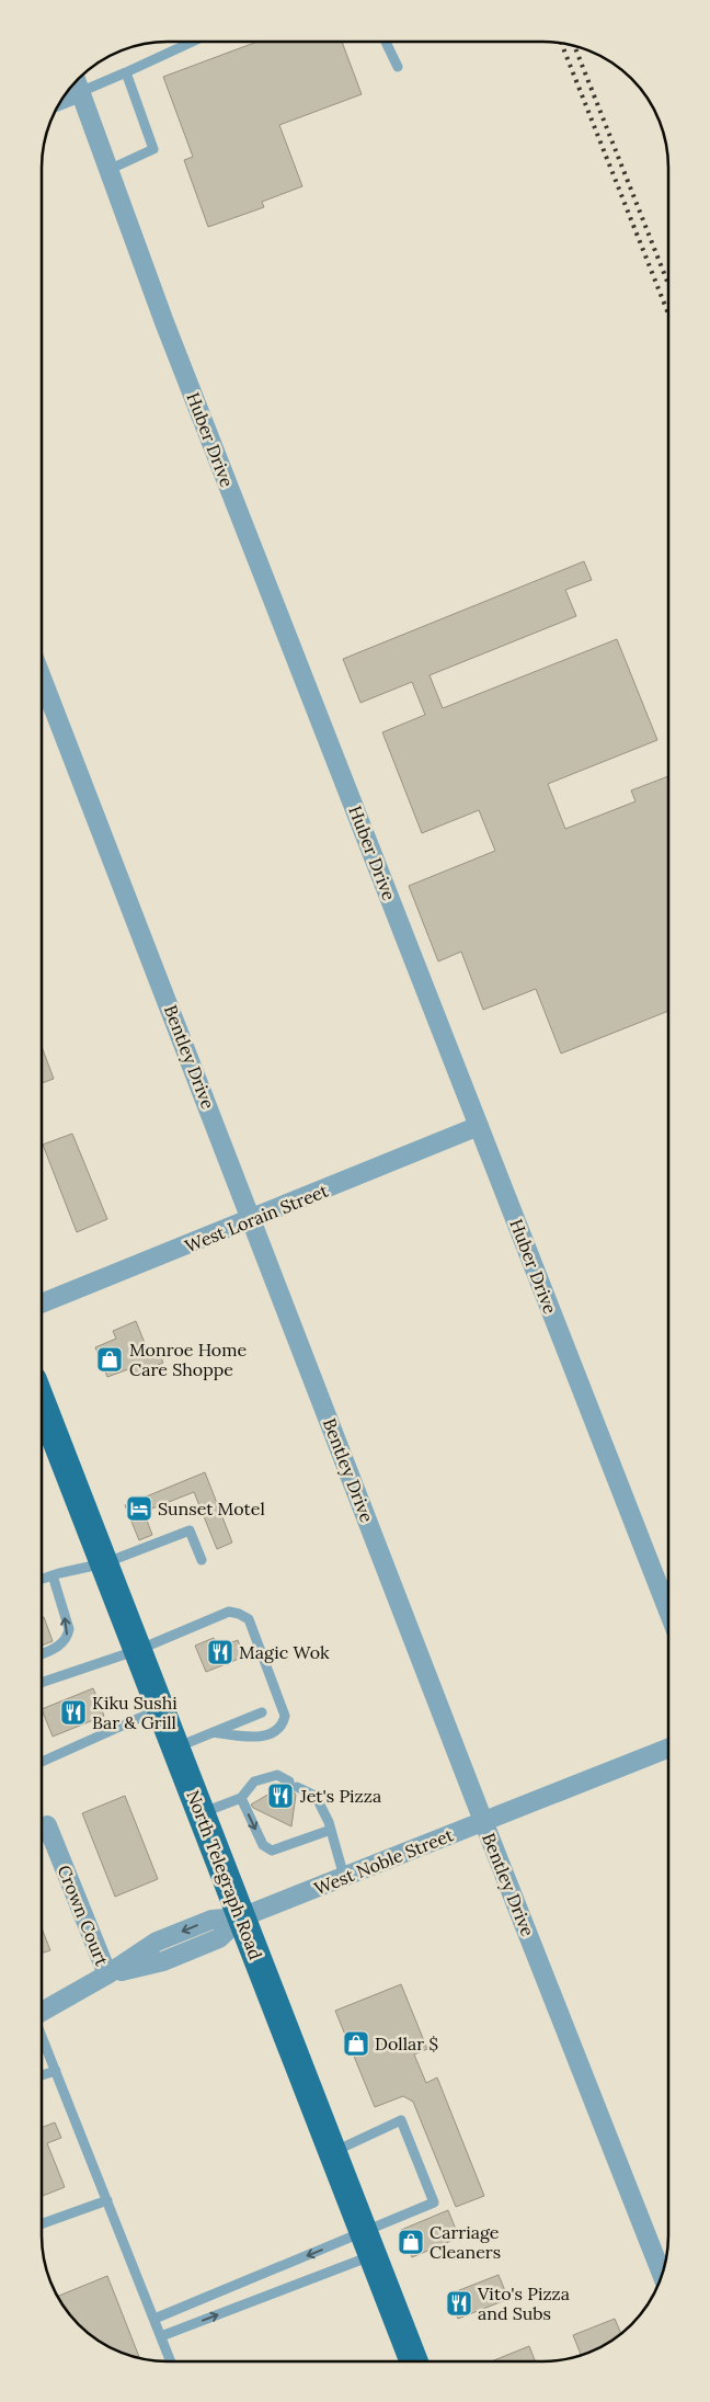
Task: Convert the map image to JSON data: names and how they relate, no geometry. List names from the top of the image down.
{
  "streets": {
    "main road": ["North Telegraph Road"],
    "street": [
      "Huber Drive",
      "Bentley Drive",
      "West Lorain Street",
      "West Noble Street",
      "Crown Court"
    ]
  },
  "crossings": [
    ["Huber Drive", "West Lorain Street"],
    ["Bentley Drive", "West Lorain Street"],
    ["Bentley Drive", "West Noble Street"],
    ["West Noble Street", "North Telegraph Road"],
    ["West Noble Street", "Crown Court"]
  ],
  "places": {
    "shop": ["Monroe Home Care Shoppe", "Dollar $", "Carriage Cleaners"],
    "hotel": ["Sunset Motel"],
    "restaurant": [
      "Magic Wok",
      "Kiku Sushi Bar & Grill",
      "Jet's Pizza",
      "Vito's Pizza and Subs"
    ]
  }
}
